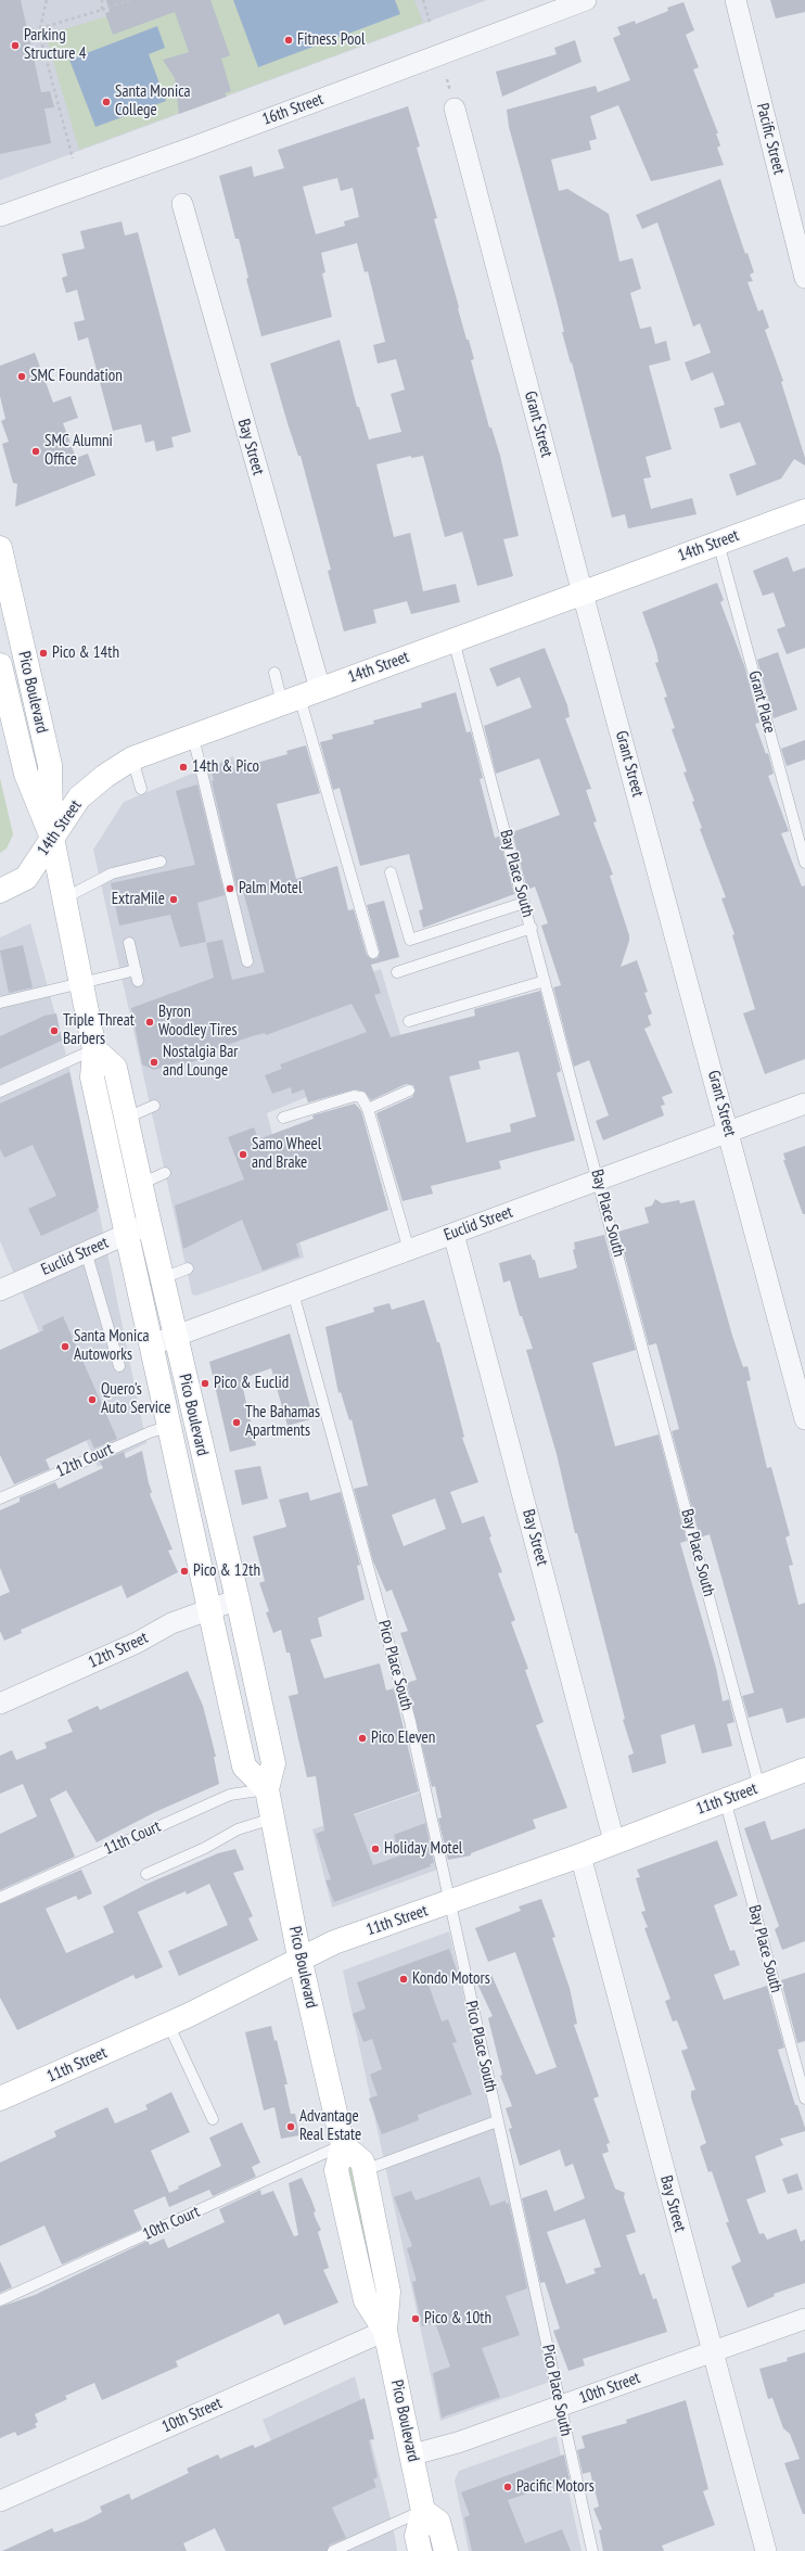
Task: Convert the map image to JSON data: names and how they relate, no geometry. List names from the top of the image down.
{
  "streets": {
    "main road": ["14th Street", "Pico Boulevard", "11th Street"],
    "street": [
      "16th Street",
      "Pacific Street",
      "Grant Street",
      "Bay Street",
      "Euclid Street",
      "12th Street",
      "10th Street"
    ],
    "lane": [
      "Grant Place",
      "Bay Place South",
      "12th Court",
      "Pico Place South",
      "11th Court",
      "10th Court"
    ]
  },
  "crossings": [
    ["Grant Street", "14th Street"],
    ["Grant Street", "Euclid Street"],
    ["Bay Street", "14th Street"],
    ["Bay Street", "Euclid Street"],
    ["Bay Street", "11th Street"],
    ["Bay Street", "10th Street"],
    ["14th Street", "Pico Boulevard"],
    ["14th Street", "Grant Place"],
    ["14th Street", "Bay Place South"],
    ["Pico Boulevard", "Euclid Street"],
    ["Pico Boulevard", "12th Court"],
    ["Pico Boulevard", "12th Street"],
    ["Pico Boulevard", "11th Street"],
    ["Pico Boulevard", "11th Court"],
    ["Pico Boulevard", "10th Court"],
    ["Pico Boulevard", "10th Street"],
    ["Bay Place South", "Euclid Street"],
    ["Bay Place South", "11th Street"],
    ["Euclid Street", "Pico Place South"],
    ["Pico Place South", "11th Street"],
    ["Pico Place South", "10th Street"]
  ],
  "places": [
    "Fitness Pool",
    "Parking Structure 4",
    "Santa Monica College",
    "SMC Foundation",
    "SMC Alumni Office",
    "Pico & 14th",
    "14th & Pico",
    "Palm Motel",
    "ExtraMile",
    "Byron Woodley Tires",
    "Triple Threat Barbers",
    "Nostalgia Bar and Lounge",
    "Samo Wheel and Brake",
    "Santa Monica Autoworks",
    "Pico & Euclid",
    "Quero's Auto Service",
    "The Bahamas Apartments",
    "Pico & 12th",
    "Pico Eleven",
    "Holiday Motel",
    "Kondo Motors",
    "Advantage Real Estate",
    "Pico & 10th",
    "Pacific Motors"
  ]
}
